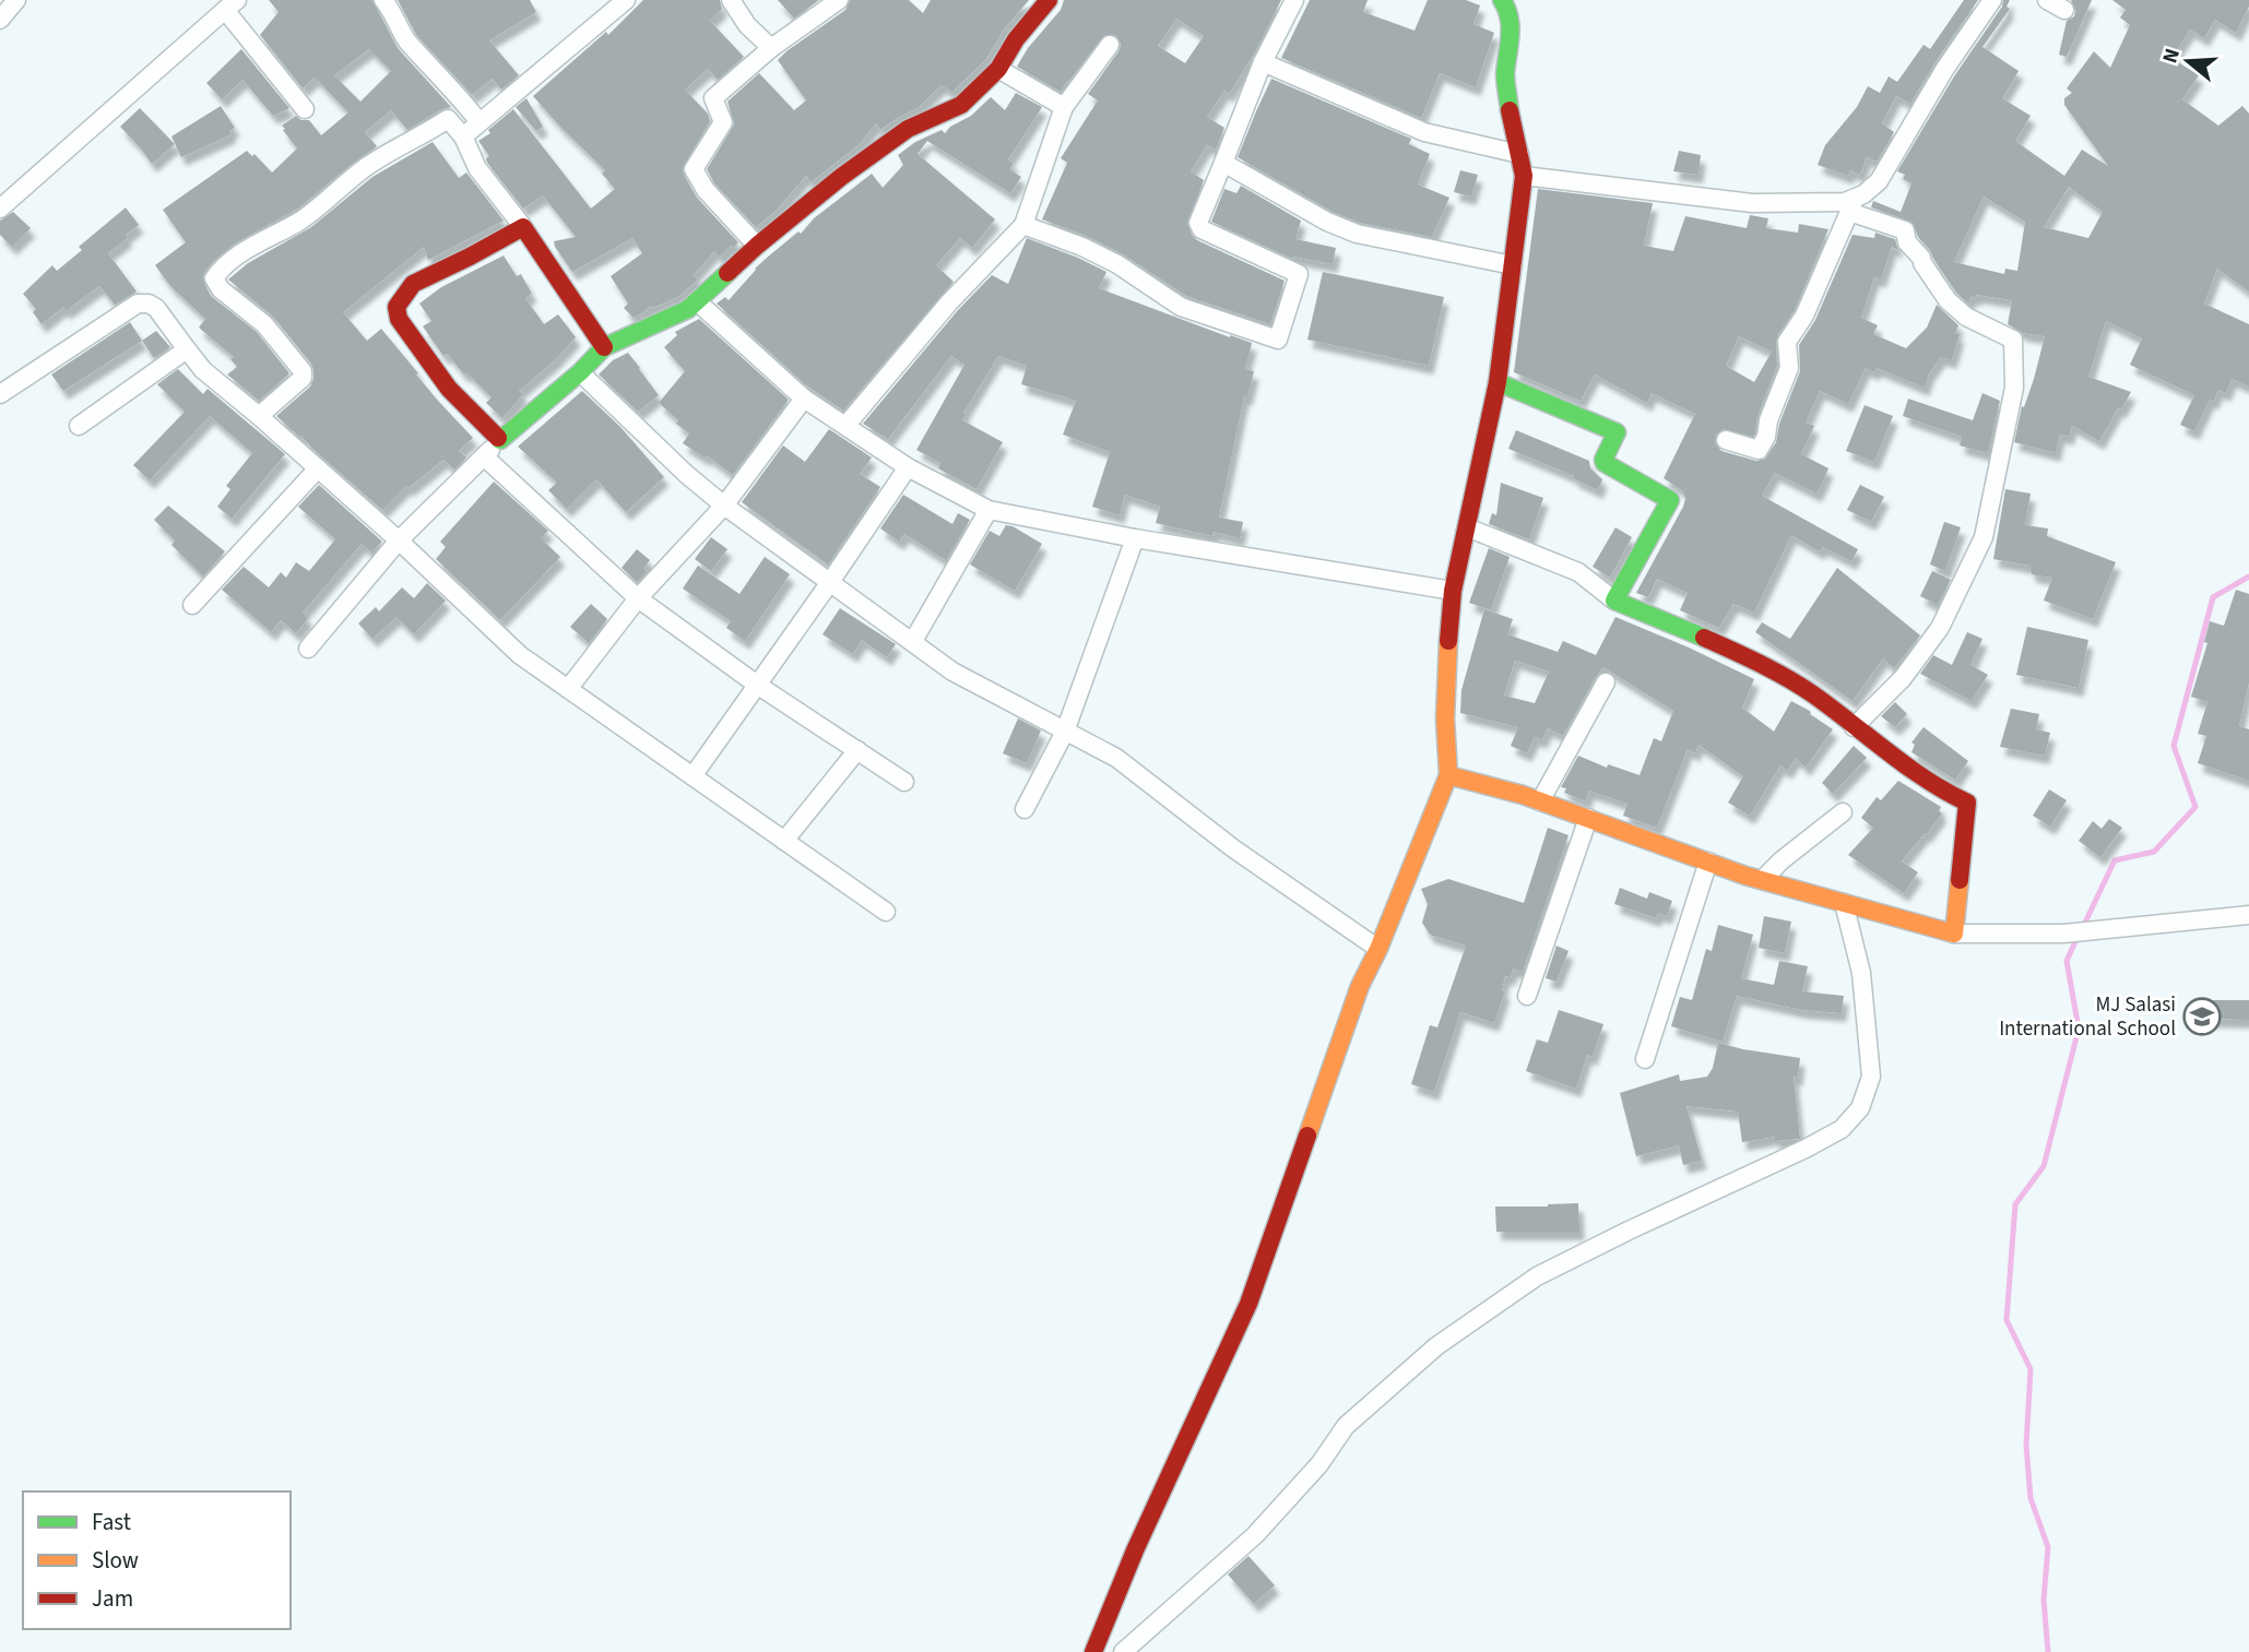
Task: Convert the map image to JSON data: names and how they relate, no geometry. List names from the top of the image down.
{
  "places": {
    "school or university": ["MJ Salasi International School"]
  },
  "legend": ["Fast", "Slow", "Jam"],
  "north": "left"
}
